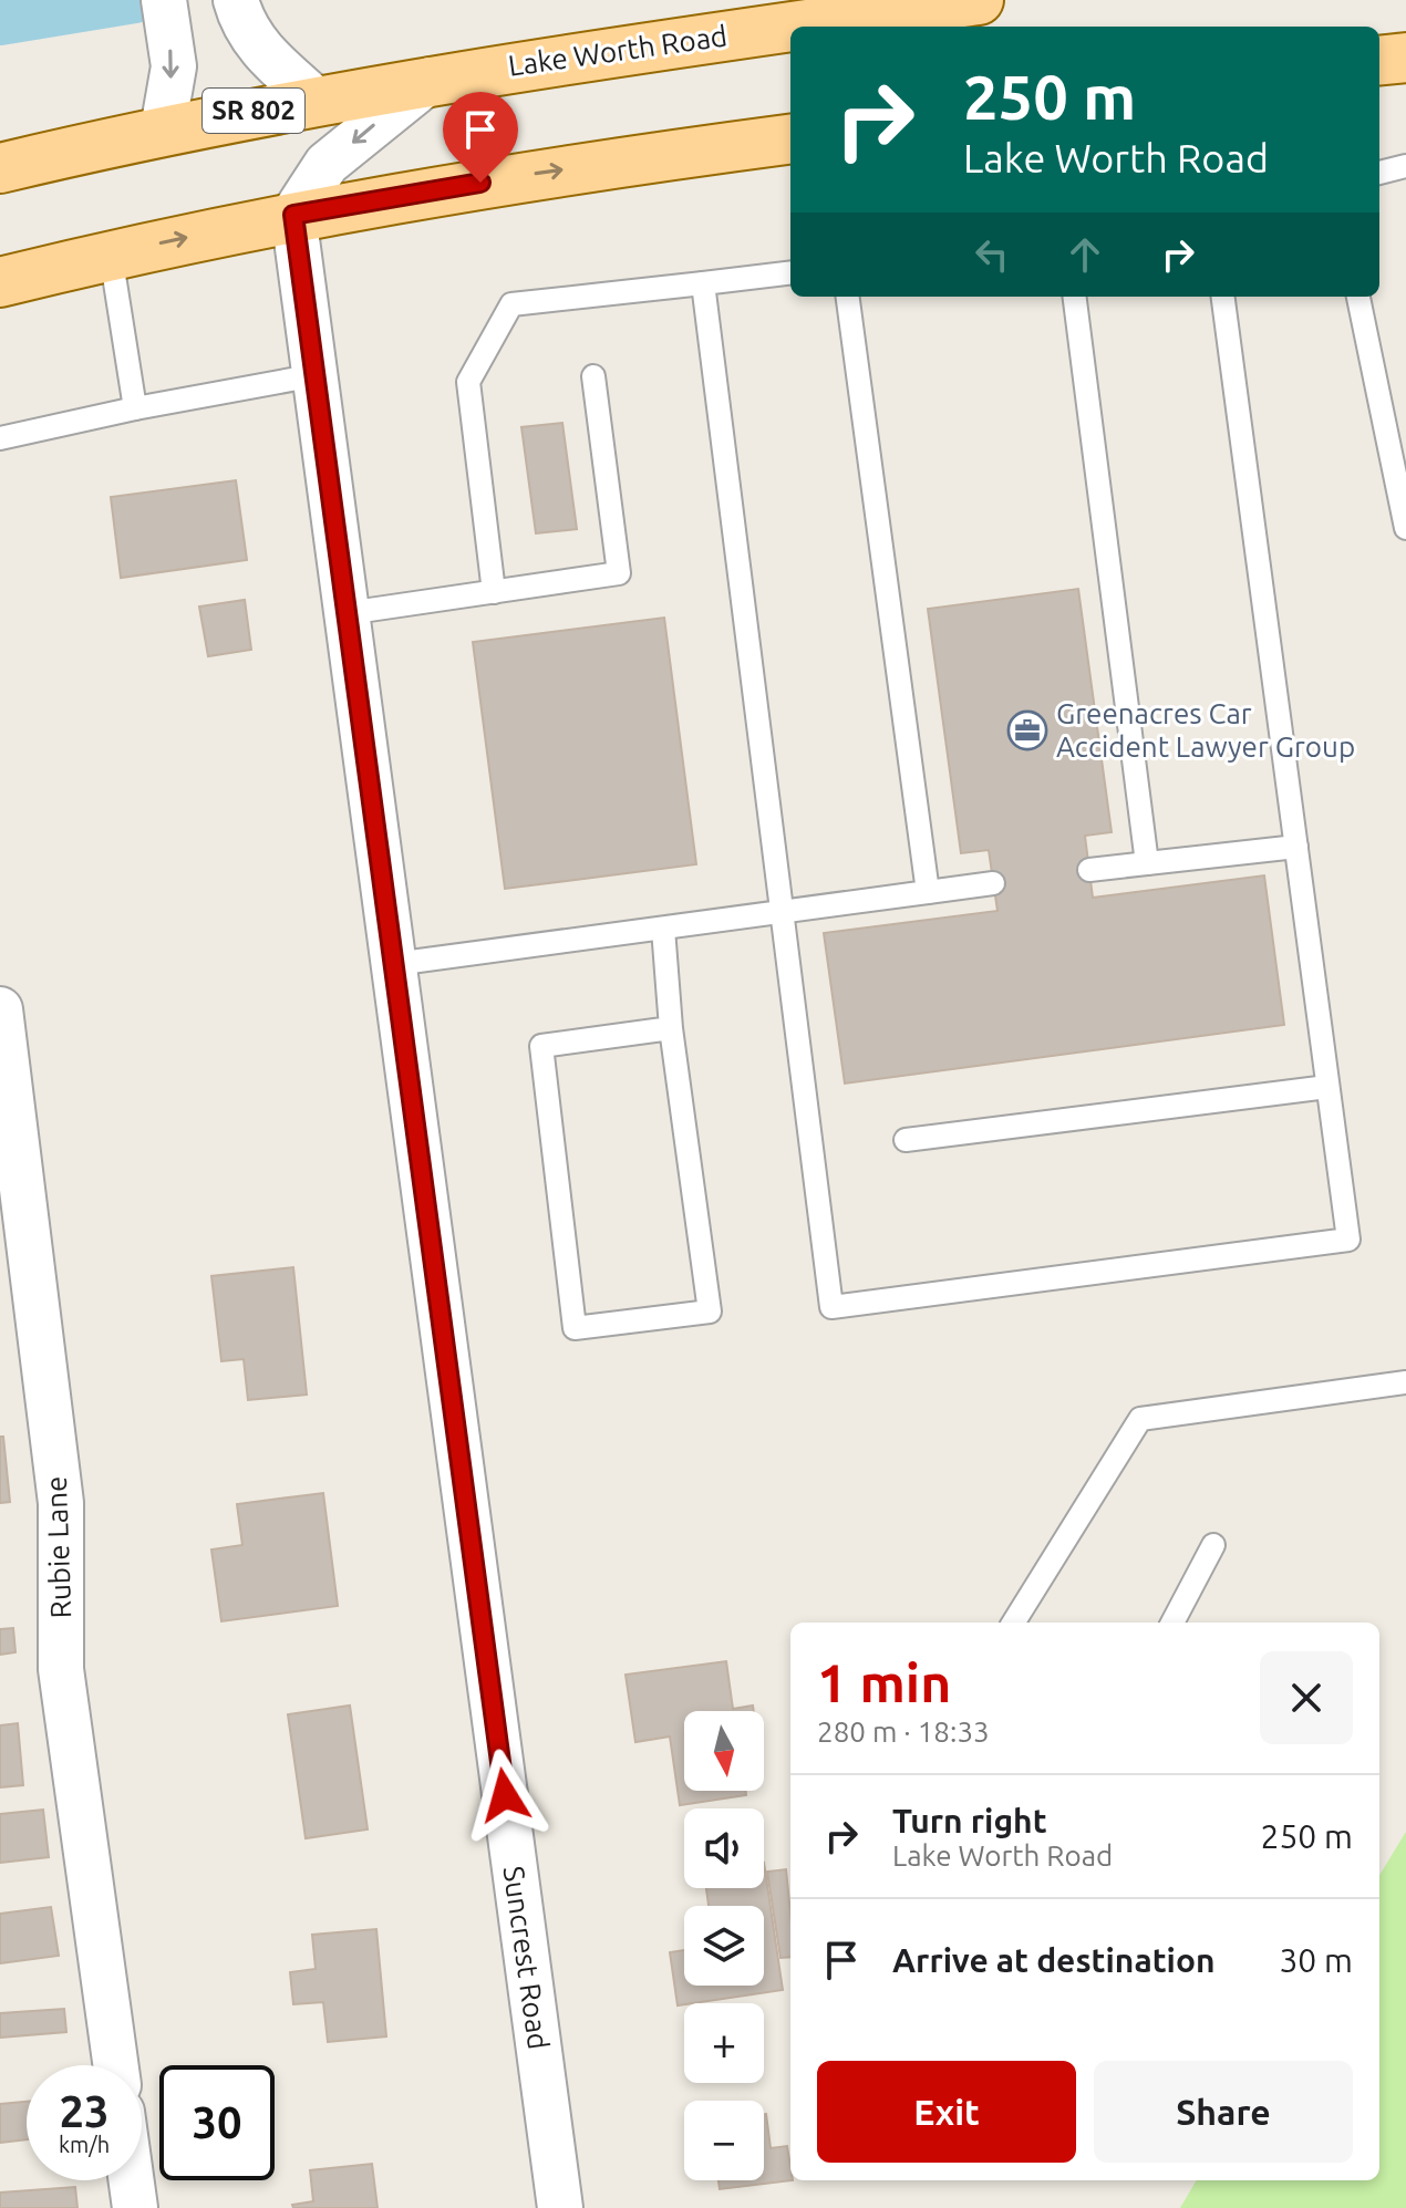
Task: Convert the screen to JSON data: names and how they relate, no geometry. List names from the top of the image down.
{
  "streets": {
    "main road": ["Lake Worth Road", "SR 802"],
    "street": ["Rubie Lane", "Suncrest Road"]
  },
  "places": {
    "office": ["Greenacres Car Accident Lawyer Group"]
  },
  "north": "bottom",
  "page": {
    "turn": ["250 m", "Lake Worth Road"],
    "heading": ["1 min", "280 m · 18:33"],
    "map_buttons": ["+", "−"],
    "list": [
      {
        "name": "Turn right",
        "note": "Lake Worth Road",
        "value": "250 m"
      },
      {
        "name": "Arrive at destination",
        "value": "30 m"
      }
    ],
    "buttons": ["Exit", "Share"],
    "speed": "23 km/h",
    "limit": "30"
  }
}
